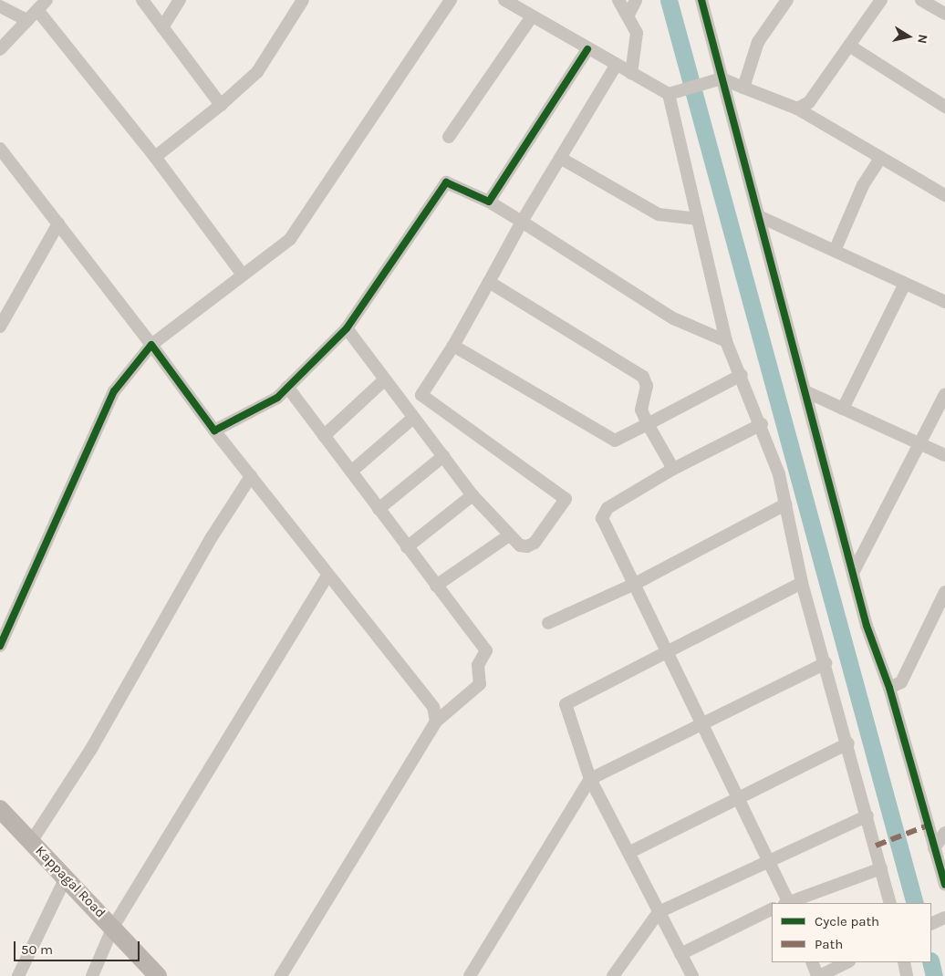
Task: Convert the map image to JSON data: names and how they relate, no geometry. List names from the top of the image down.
{
  "streets": {
    "main road": ["Kappagal Road"]
  },
  "legend": ["Cycle path", "Path"],
  "scale_bar": "50 m",
  "north": "right"
}
